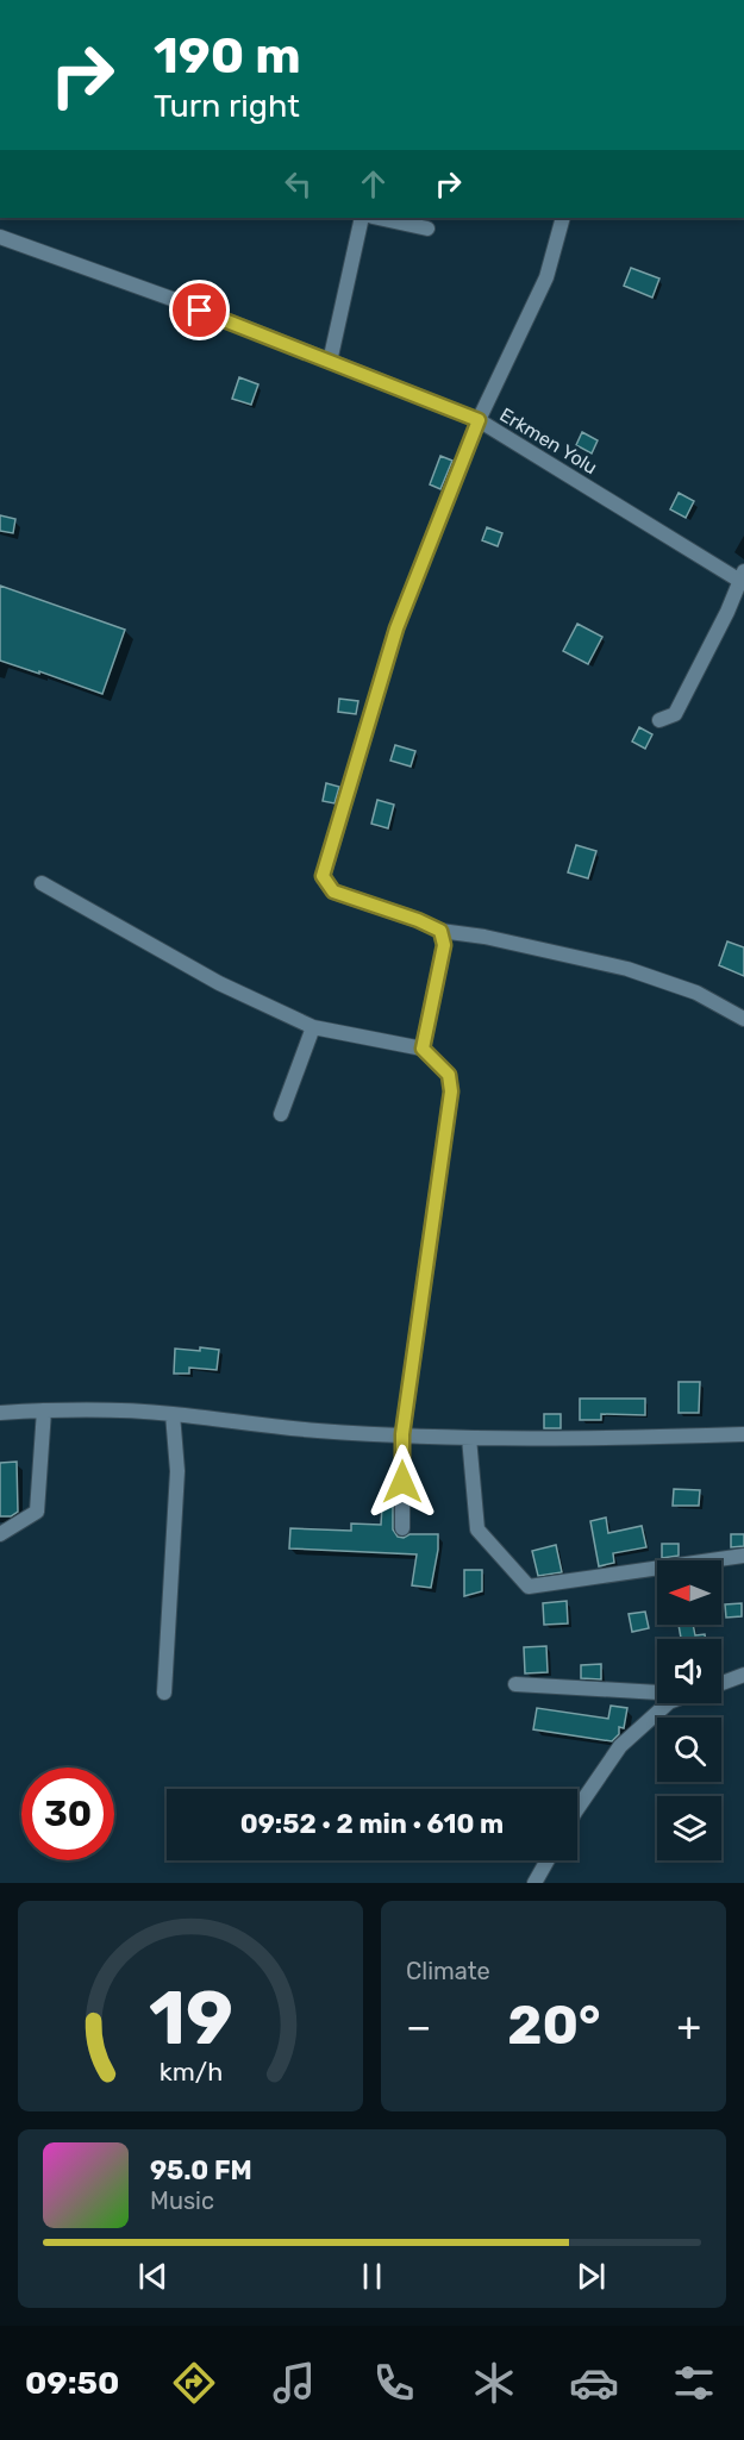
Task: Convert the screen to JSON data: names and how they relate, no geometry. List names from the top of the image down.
{
  "streets": {
    "street": ["Erkmen Yolu"]
  },
  "north": "left",
  "page": {
    "turn": ["190 m", "Turn right"],
    "limit": "30",
    "trip": "09:52 · 2 min · 610 m",
    "tile": "Climate",
    "heat": ["−", "20°", "+"],
    "song": ["95.0 FM", "Music"],
    "tabs": "09:50",
    "gauge": ["19", "km/h"]
  }
}
